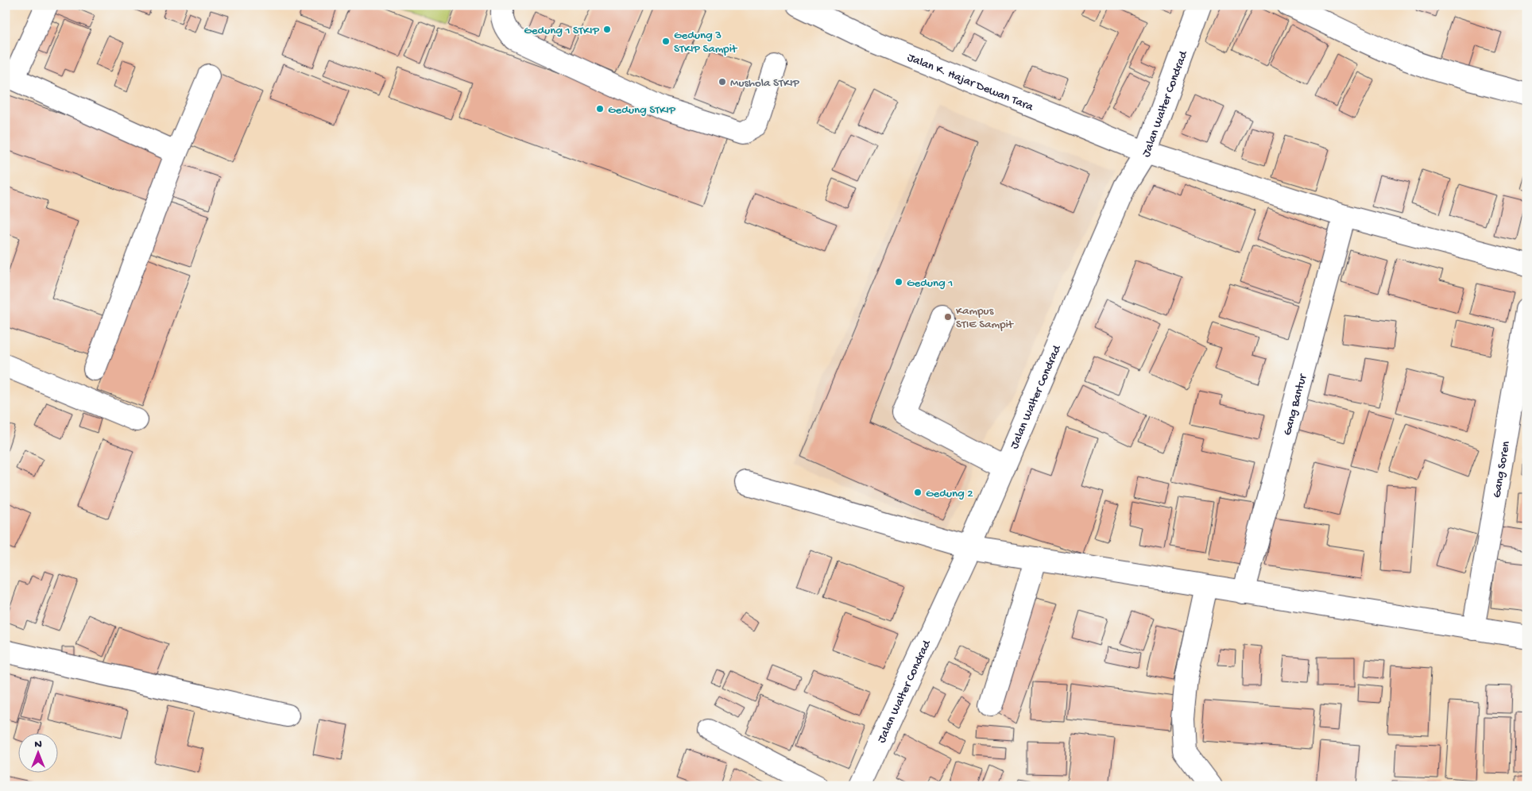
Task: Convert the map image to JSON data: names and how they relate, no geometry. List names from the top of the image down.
{
  "streets": {
    "street": [
      "Jalan K. Hajar Dewan Tara",
      "Jalan Walter Condrad",
      "Gang Bantur",
      "Gang Soren"
    ]
  },
  "crossings": [
    ["Jalan K. Hajar Dewan Tara", "Jalan Walter Condrad"],
    ["Jalan K. Hajar Dewan Tara", "Gang Bantur"]
  ],
  "places": [
    "Gedung 1 STKIP",
    "Gedung 3 STKIP Sampit",
    "Mushola STKIP",
    "Gedung STKIP",
    "Gedung 1",
    "Kampus STIE Sampit",
    "Gedung 2"
  ],
  "north": "top"
}
